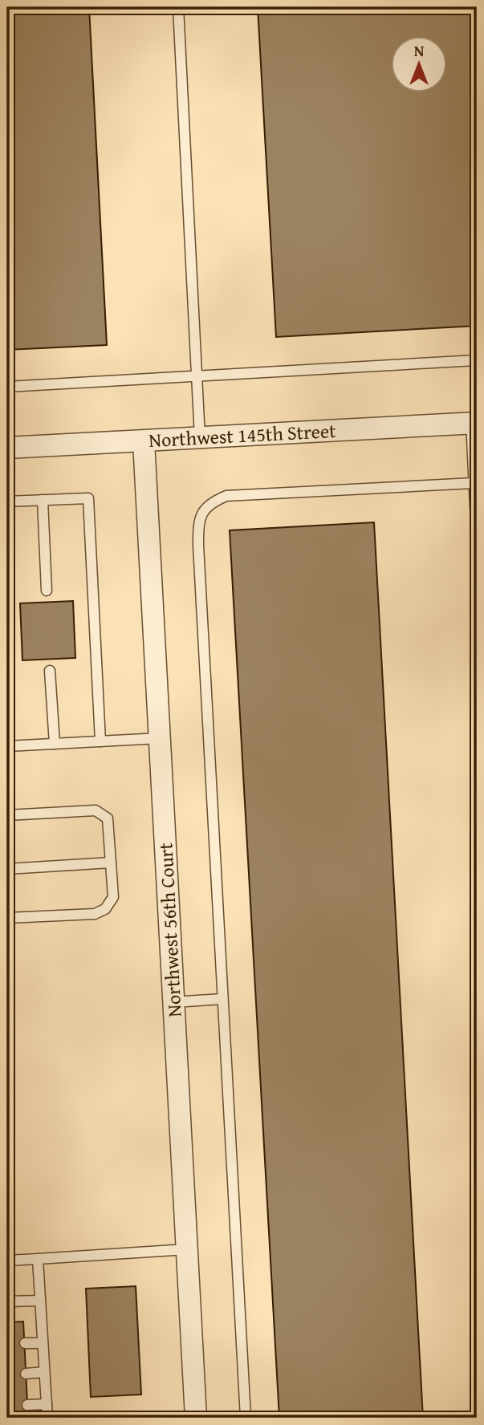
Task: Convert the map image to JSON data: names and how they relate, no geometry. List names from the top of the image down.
{
  "streets": {
    "street": ["Northwest 145th Street", "Northwest 56th Court"]
  },
  "crossings": [
    ["Northwest 145th Street", "Northwest 56th Court"]
  ],
  "north": "top"
}
